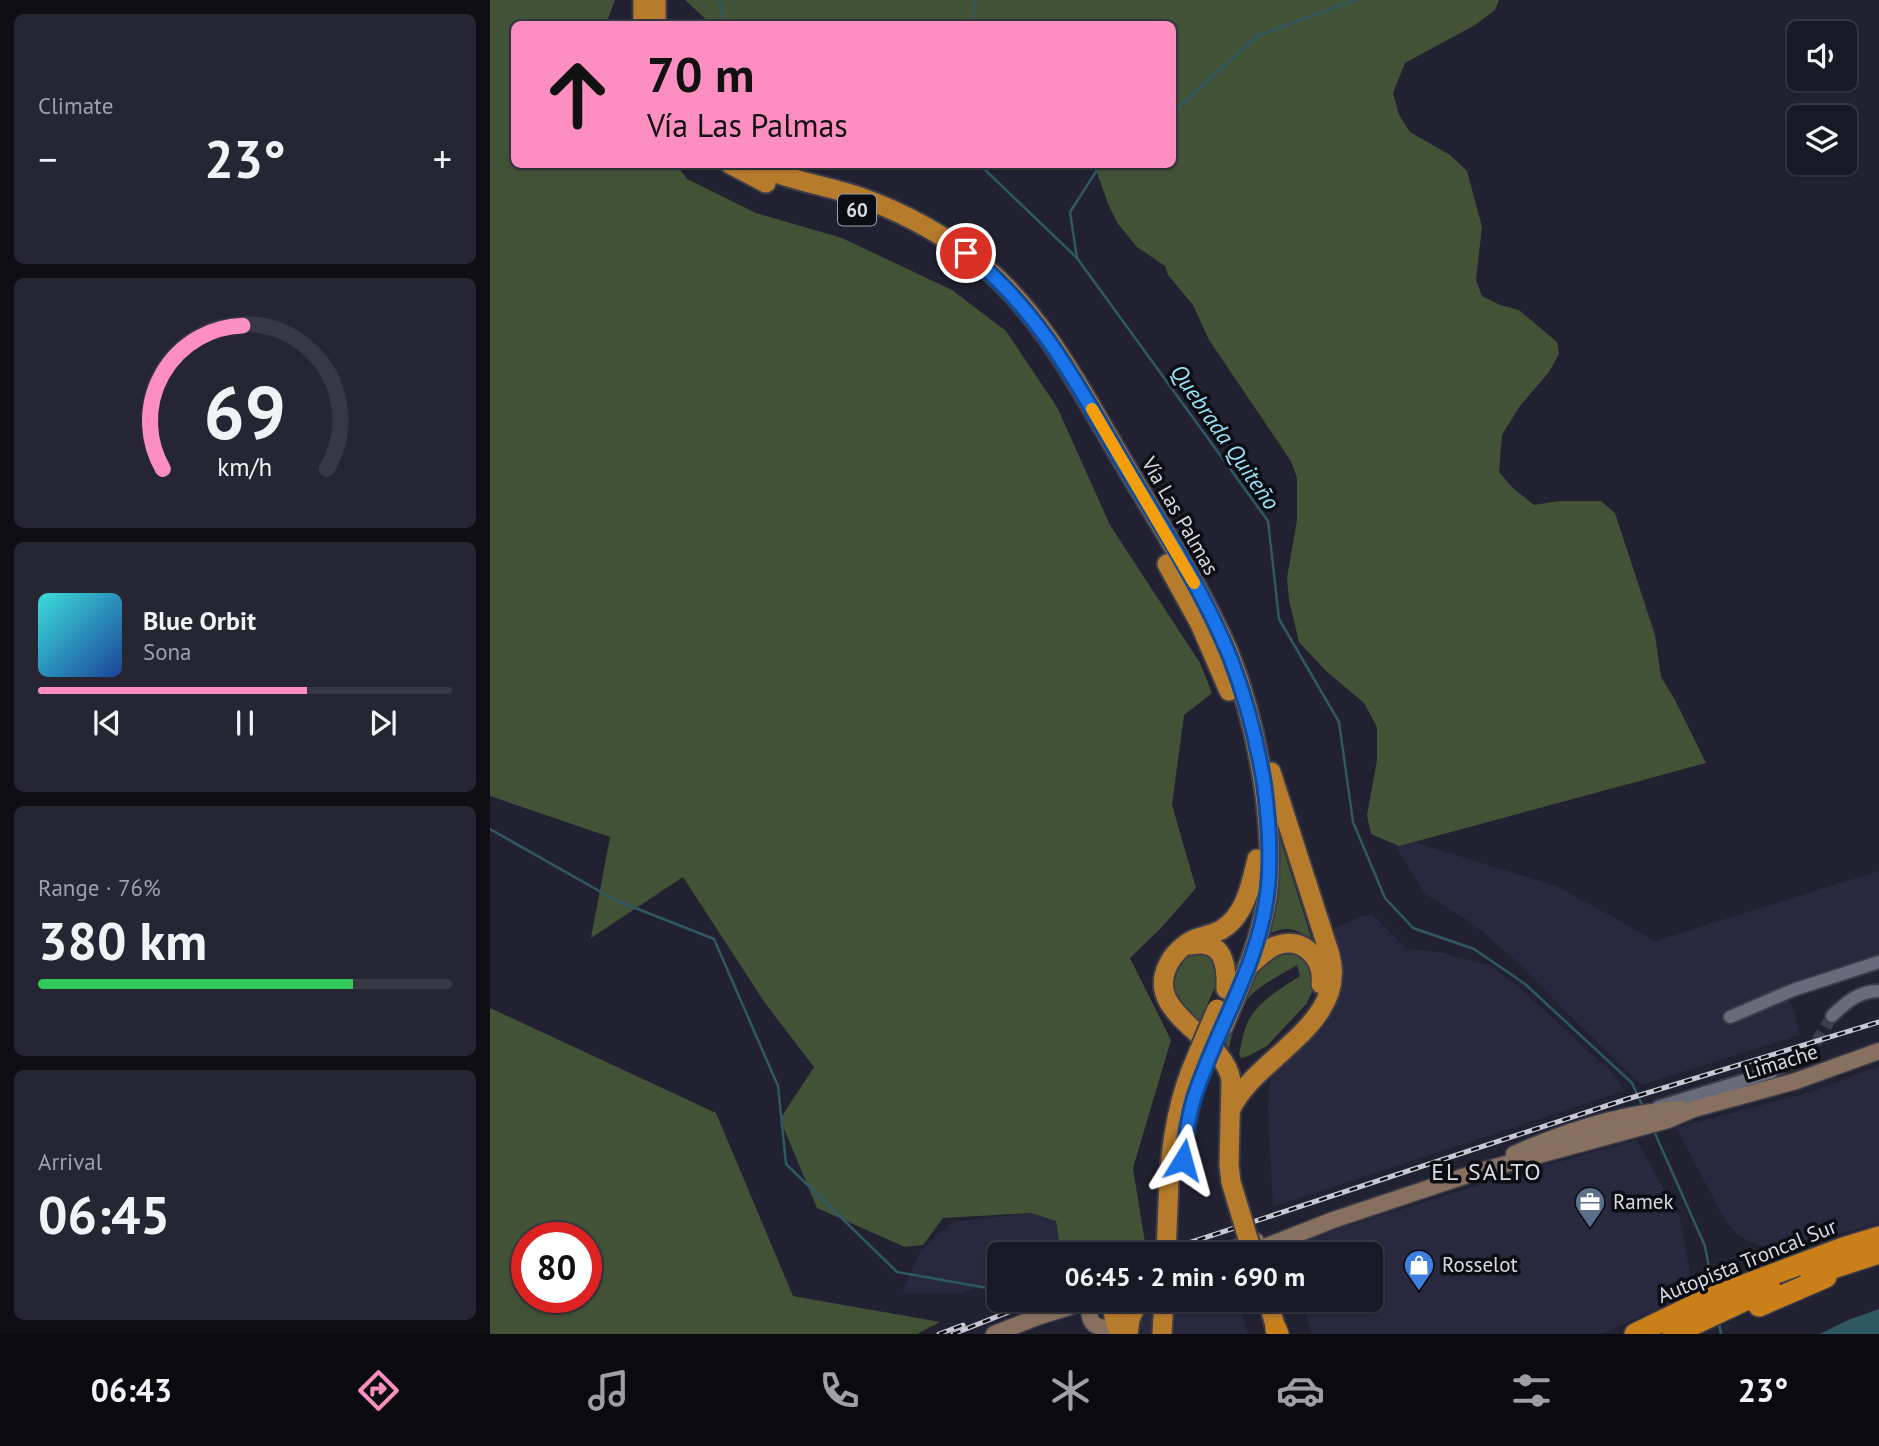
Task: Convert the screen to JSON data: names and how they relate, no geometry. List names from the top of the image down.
{
  "streets": {
    "highway": ["60", "Vía Las Palmas", "Autopista Troncal Sur"],
    "main road": ["Limache"]
  },
  "districts": ["EL SALTO"],
  "water": ["Quebrada Quiteño"],
  "places": {
    "office": ["Ramek"],
    "shop": ["Rosselot"]
  },
  "page": {
    "tile": [
      "Climate",
      ["Range · 76%", "380 km"],
      ["Arrival", "06:45"]
    ],
    "turn": ["70 m", "Vía Las Palmas"],
    "heat": ["−", "23°", "+"],
    "song": ["Blue Orbit", "Sona"],
    "limit": "80",
    "trip": "06:45 · 2 min · 690 m",
    "tabs": ["06:43", "23°"],
    "gauge": ["69", "km/h"]
  }
}
